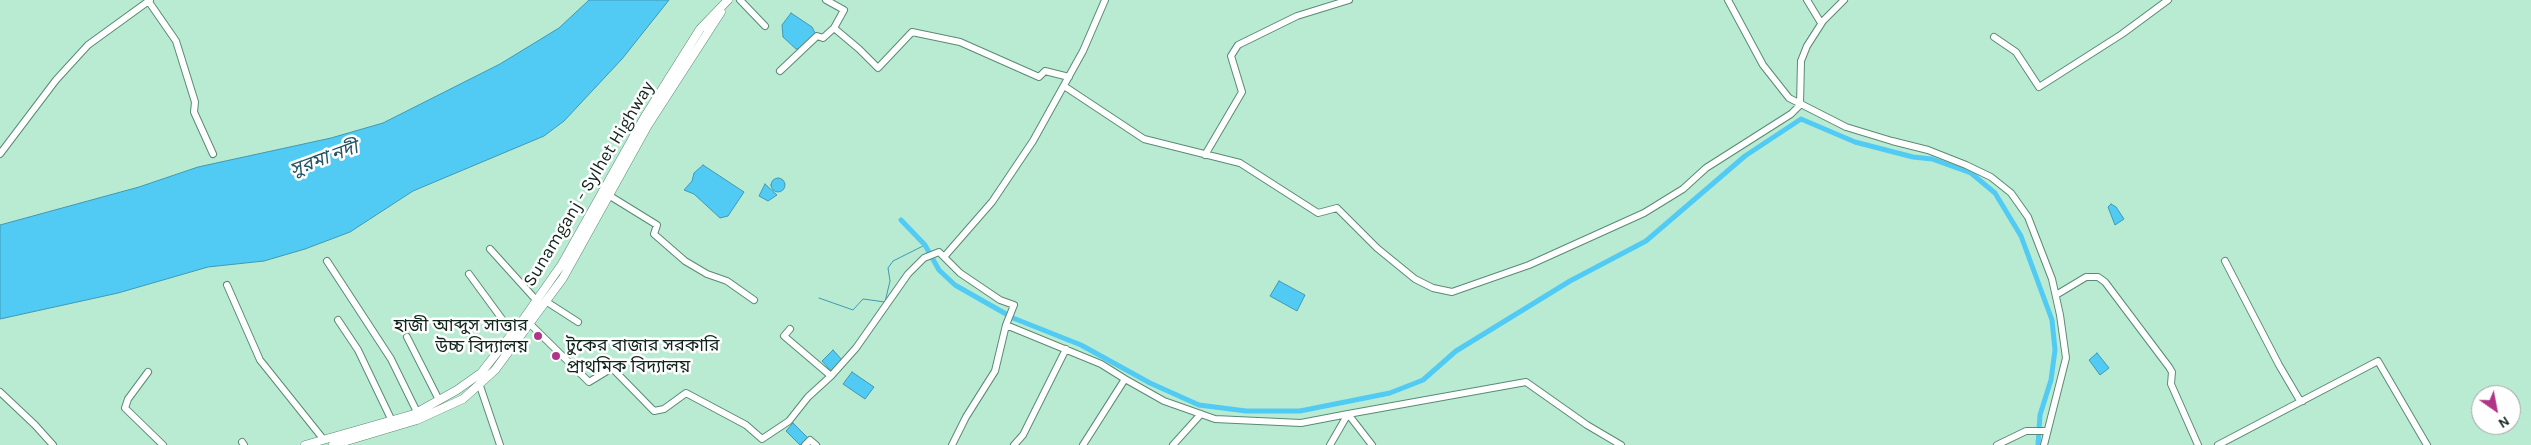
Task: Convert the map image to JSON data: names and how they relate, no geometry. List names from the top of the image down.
{
  "streets": {
    "main road": ["Sunamganj - Sylhet Highway"]
  },
  "water": ["সুরমা নদী"],
  "places": ["হাজী আব্দুস সাত্তার উচ্চ বিদ্যালয়", "টুকের বাজার সরকারি প্রাথমিক বিদ্যালয়"],
  "north": "bottom right"
}
